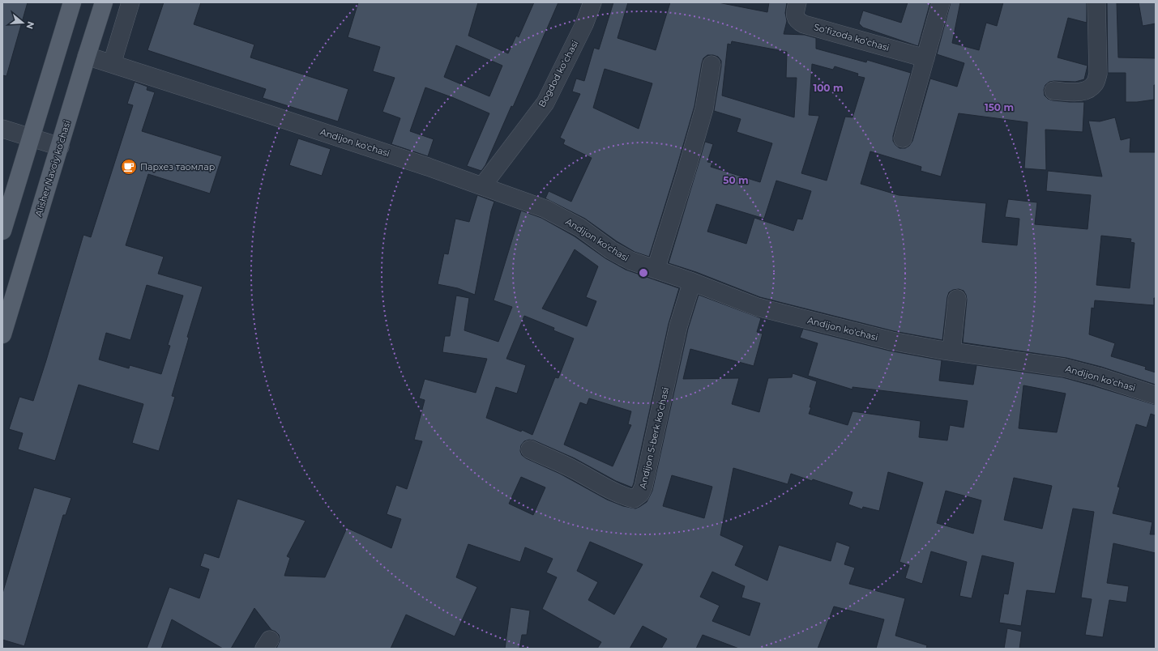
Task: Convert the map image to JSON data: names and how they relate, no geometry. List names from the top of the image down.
{
  "streets": {
    "main road": ["Alisher Navoiy ko'chasi"],
    "street": [
      "Soʻfizoda koʻchasi",
      "Bogdod koʻchasi",
      "Andijon ko'chasi",
      "Аndijon 5-berk koʻchasi"
    ]
  },
  "crossings": [
    ["Bogdod koʻchasi", "Andijon ko'chasi"],
    ["Andijon ko'chasi", "Alisher Navoiy ko'chasi"],
    ["Andijon ko'chasi", "Аndijon 5-berk koʻchasi"]
  ],
  "places": {
    "cafe": ["Пархез таомлар"]
  },
  "north": "right",
  "rings": ["100 m", "150 m", "50 m"]
}
